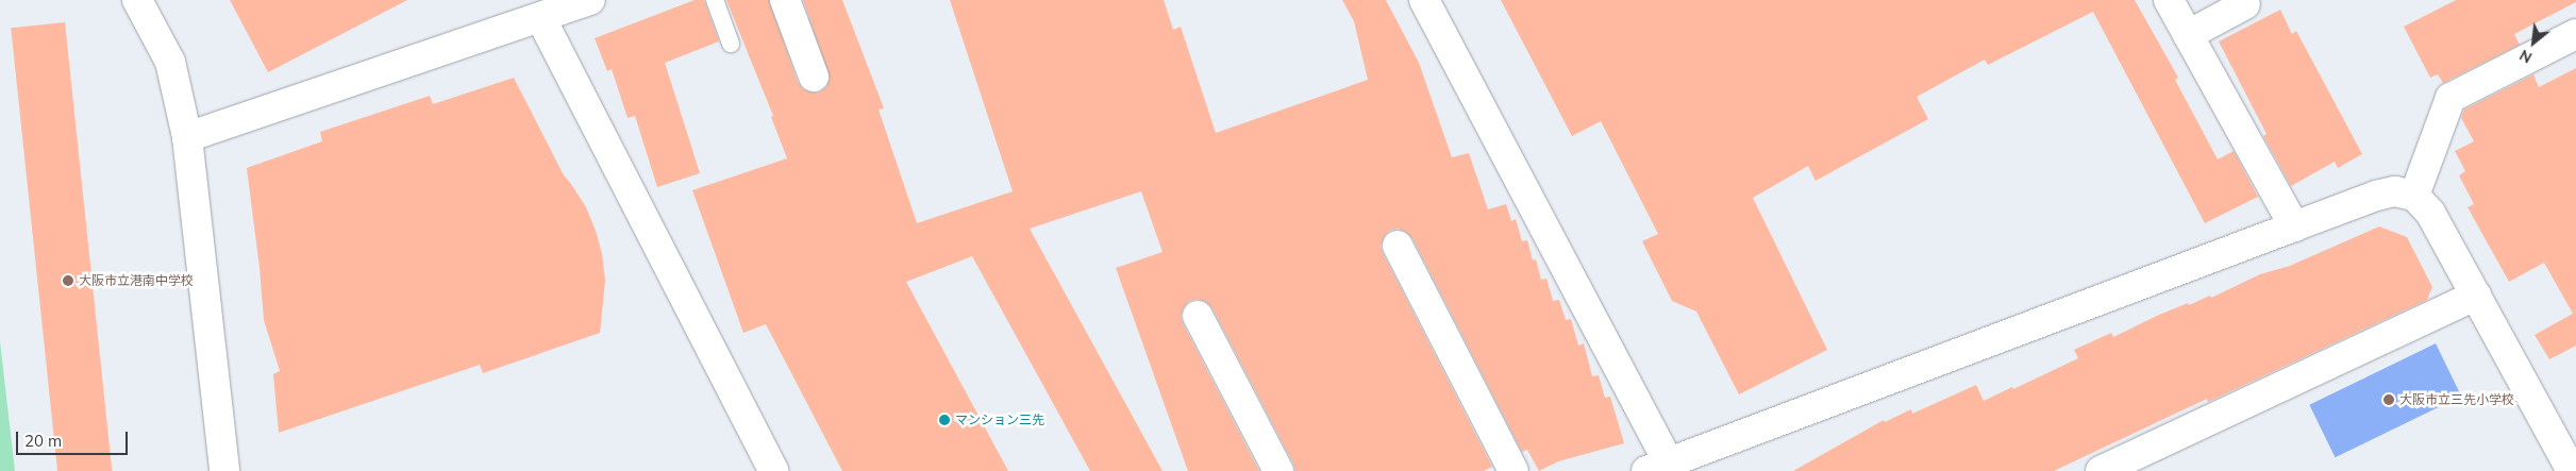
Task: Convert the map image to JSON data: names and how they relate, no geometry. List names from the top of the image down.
{
  "places": ["大阪市立港南中学校", "大阪市立三先小学校", "マンション三先"],
  "scale_bar": "20 m",
  "north": "bottom left"
}
